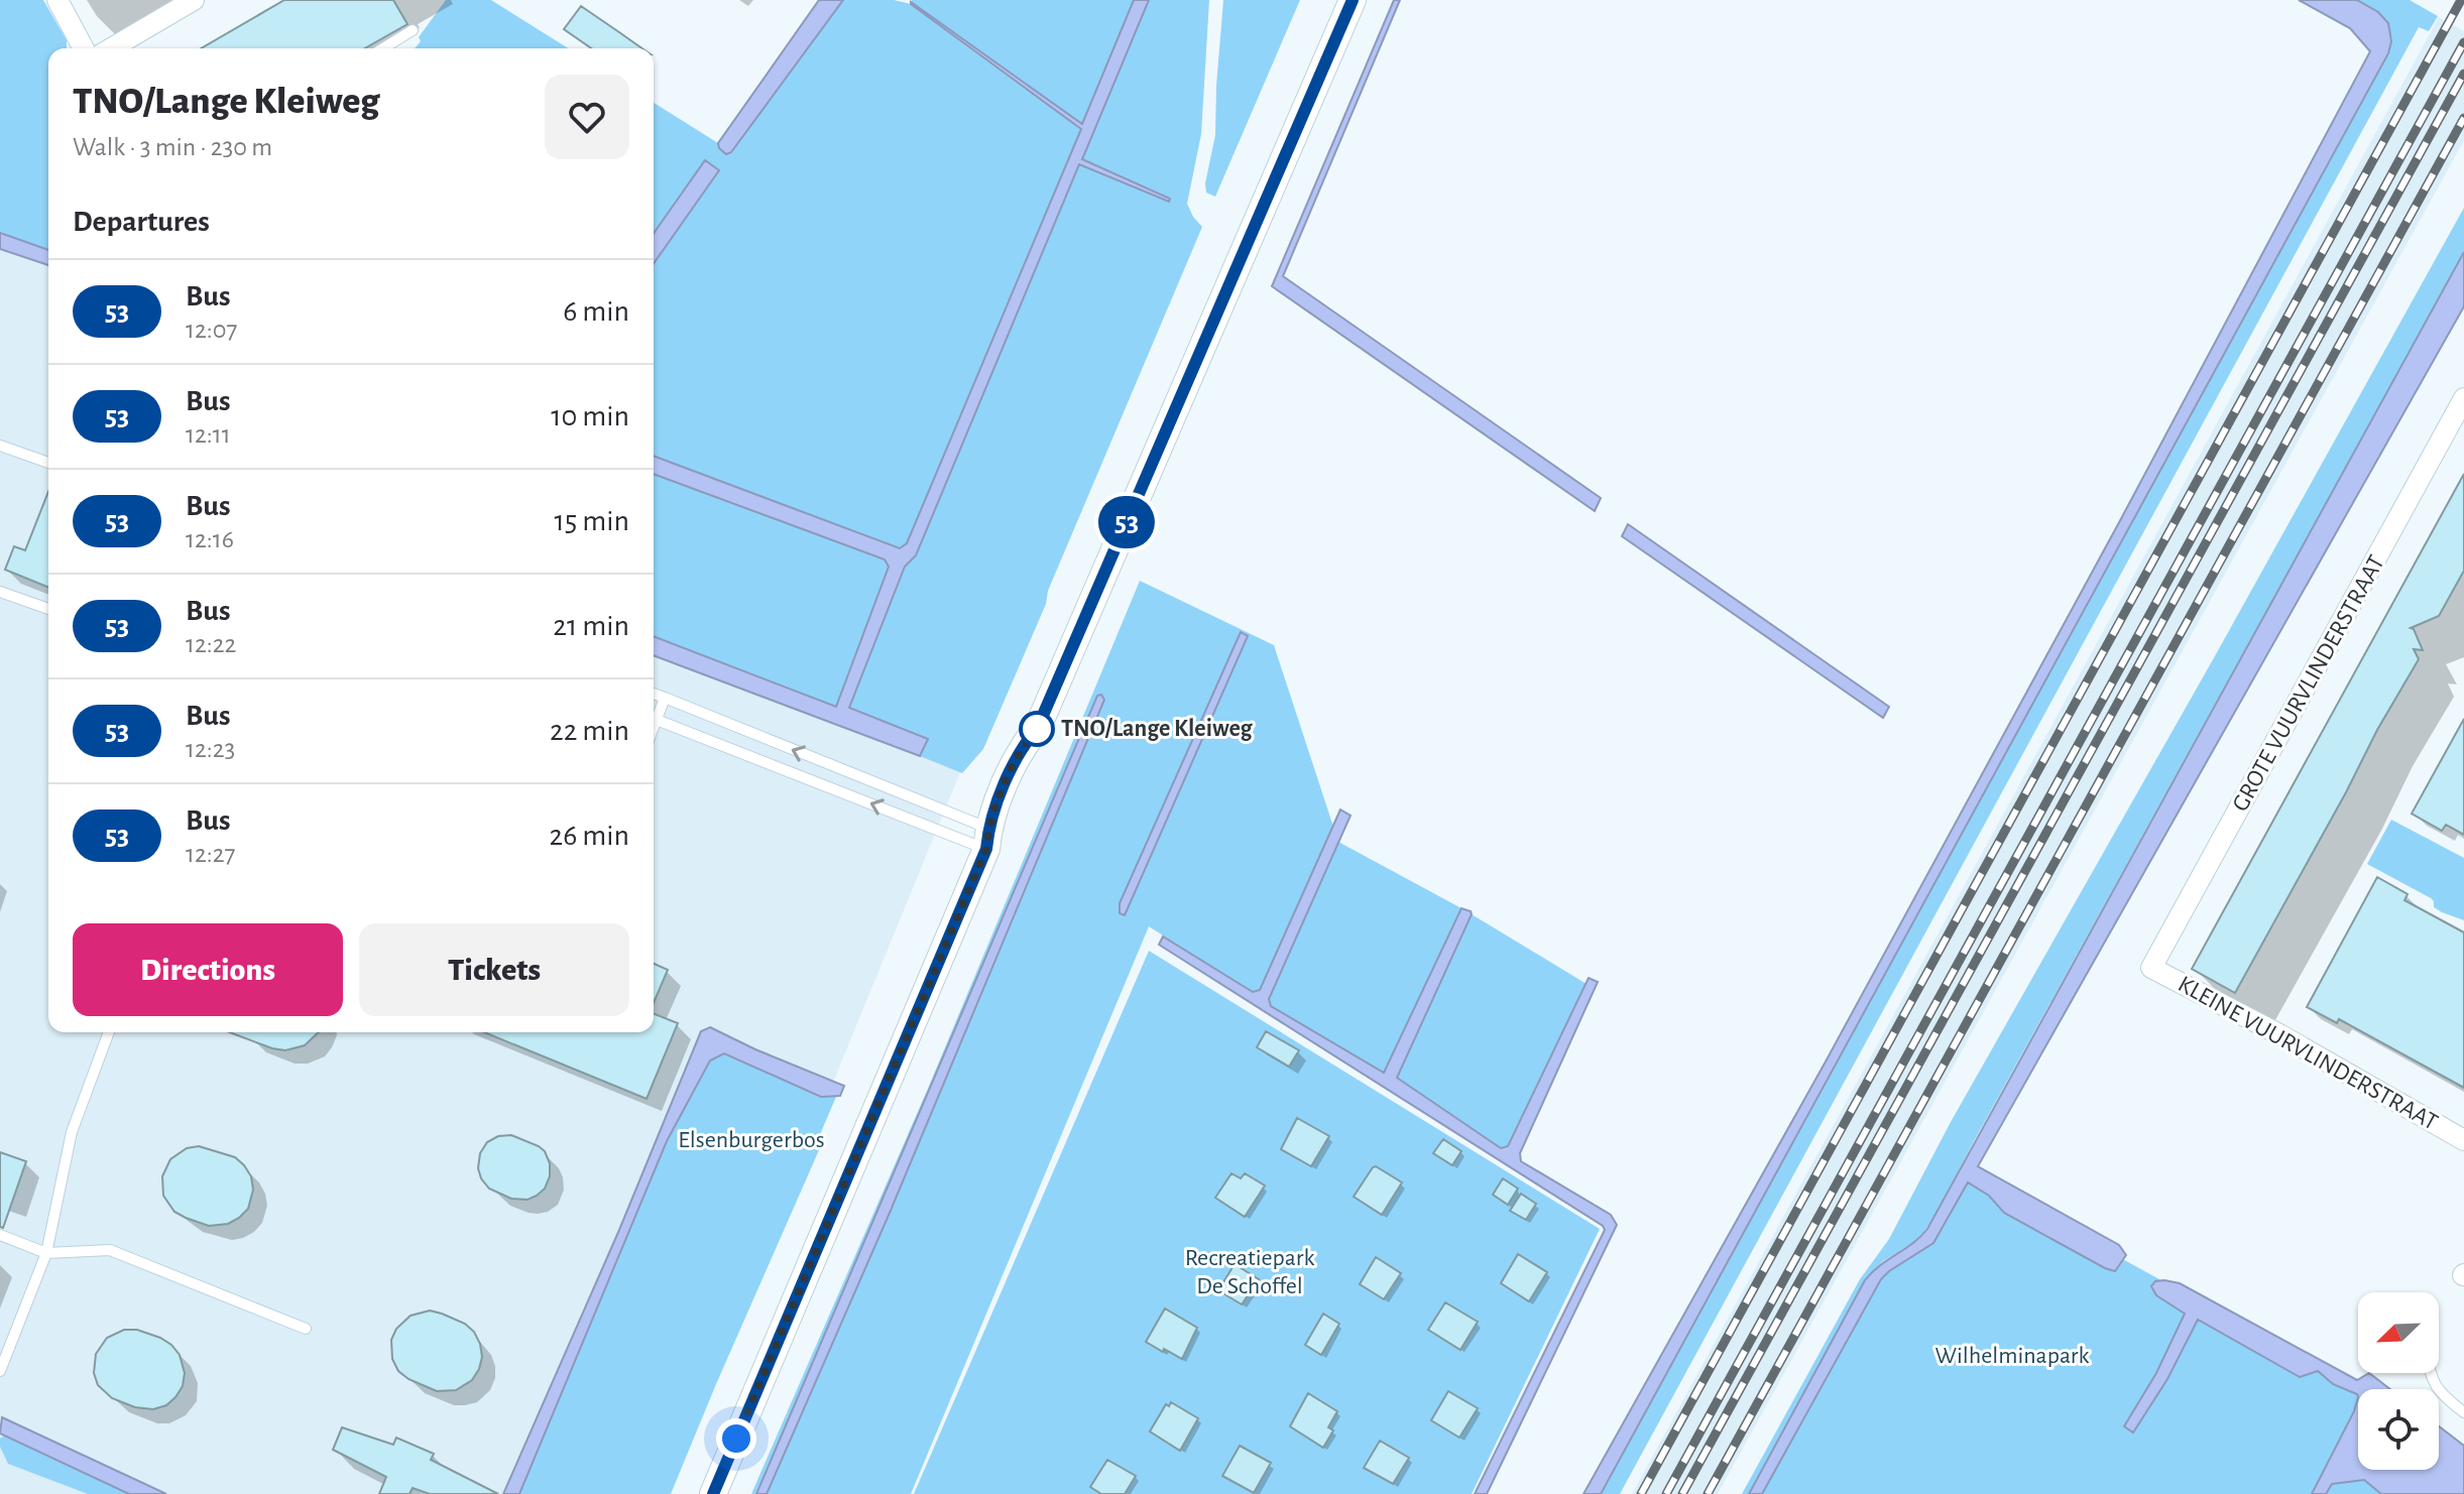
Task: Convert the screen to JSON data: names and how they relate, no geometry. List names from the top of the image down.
{
  "streets": {
    "street": ["GROTE VUURVLINDERSTRAAT", "KLEINE VUURVLINDERSTRAAT"]
  },
  "crossings": [
    ["GROTE VUURVLINDERSTRAAT", "KLEINE VUURVLINDERSTRAAT"]
  ],
  "parks": ["Elsenburgerbos", "Recreatiepark De Schoffel", "Wilhelminapark"],
  "places": ["TNO/Lange Kleiweg"],
  "lines": ["bus line 53"],
  "north": "bottom left",
  "page": {
    "on_map": "53",
    "heading": [
      ["TNO/Lange Kleiweg", "Walk · 3 min · 230 m"],
      "Departures"
    ],
    "list": [
      {
        "mark": "53",
        "name": "Bus",
        "note": "12:07",
        "value": "6 min"
      },
      {
        "mark": "53",
        "name": "Bus",
        "note": "12:11",
        "value": "10 min"
      },
      {
        "mark": "53",
        "name": "Bus",
        "note": "12:16",
        "value": "15 min"
      },
      {
        "mark": "53",
        "name": "Bus",
        "note": "12:22",
        "value": "21 min"
      },
      {
        "mark": "53",
        "name": "Bus",
        "note": "12:23",
        "value": "22 min"
      },
      {
        "mark": "53",
        "name": "Bus",
        "note": "12:27",
        "value": "26 min"
      }
    ],
    "buttons": ["Directions", "Tickets"]
  }
}
